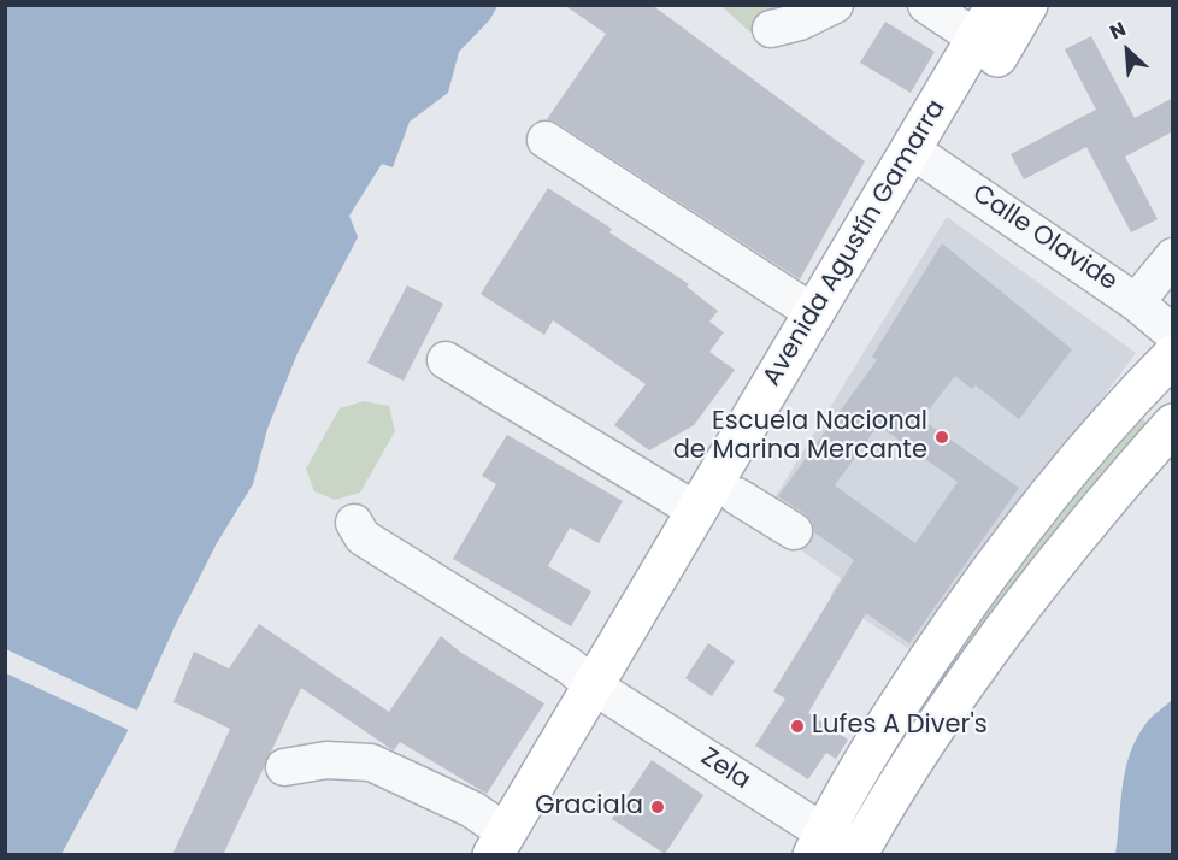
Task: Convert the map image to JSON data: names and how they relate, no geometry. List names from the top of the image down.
{
  "streets": {
    "main road": ["Avenida Agustín Gamarra"],
    "street": ["Calle Olavide", "Zela"]
  },
  "crossings": [
    ["Calle Olavide", "Avenida Agustín Gamarra"],
    ["Avenida Agustín Gamarra", "Zela"]
  ],
  "places": ["Escuela Nacional de Marina Mercante", "Lufes A Diver's", "Graciala"],
  "north": "top left"
}
